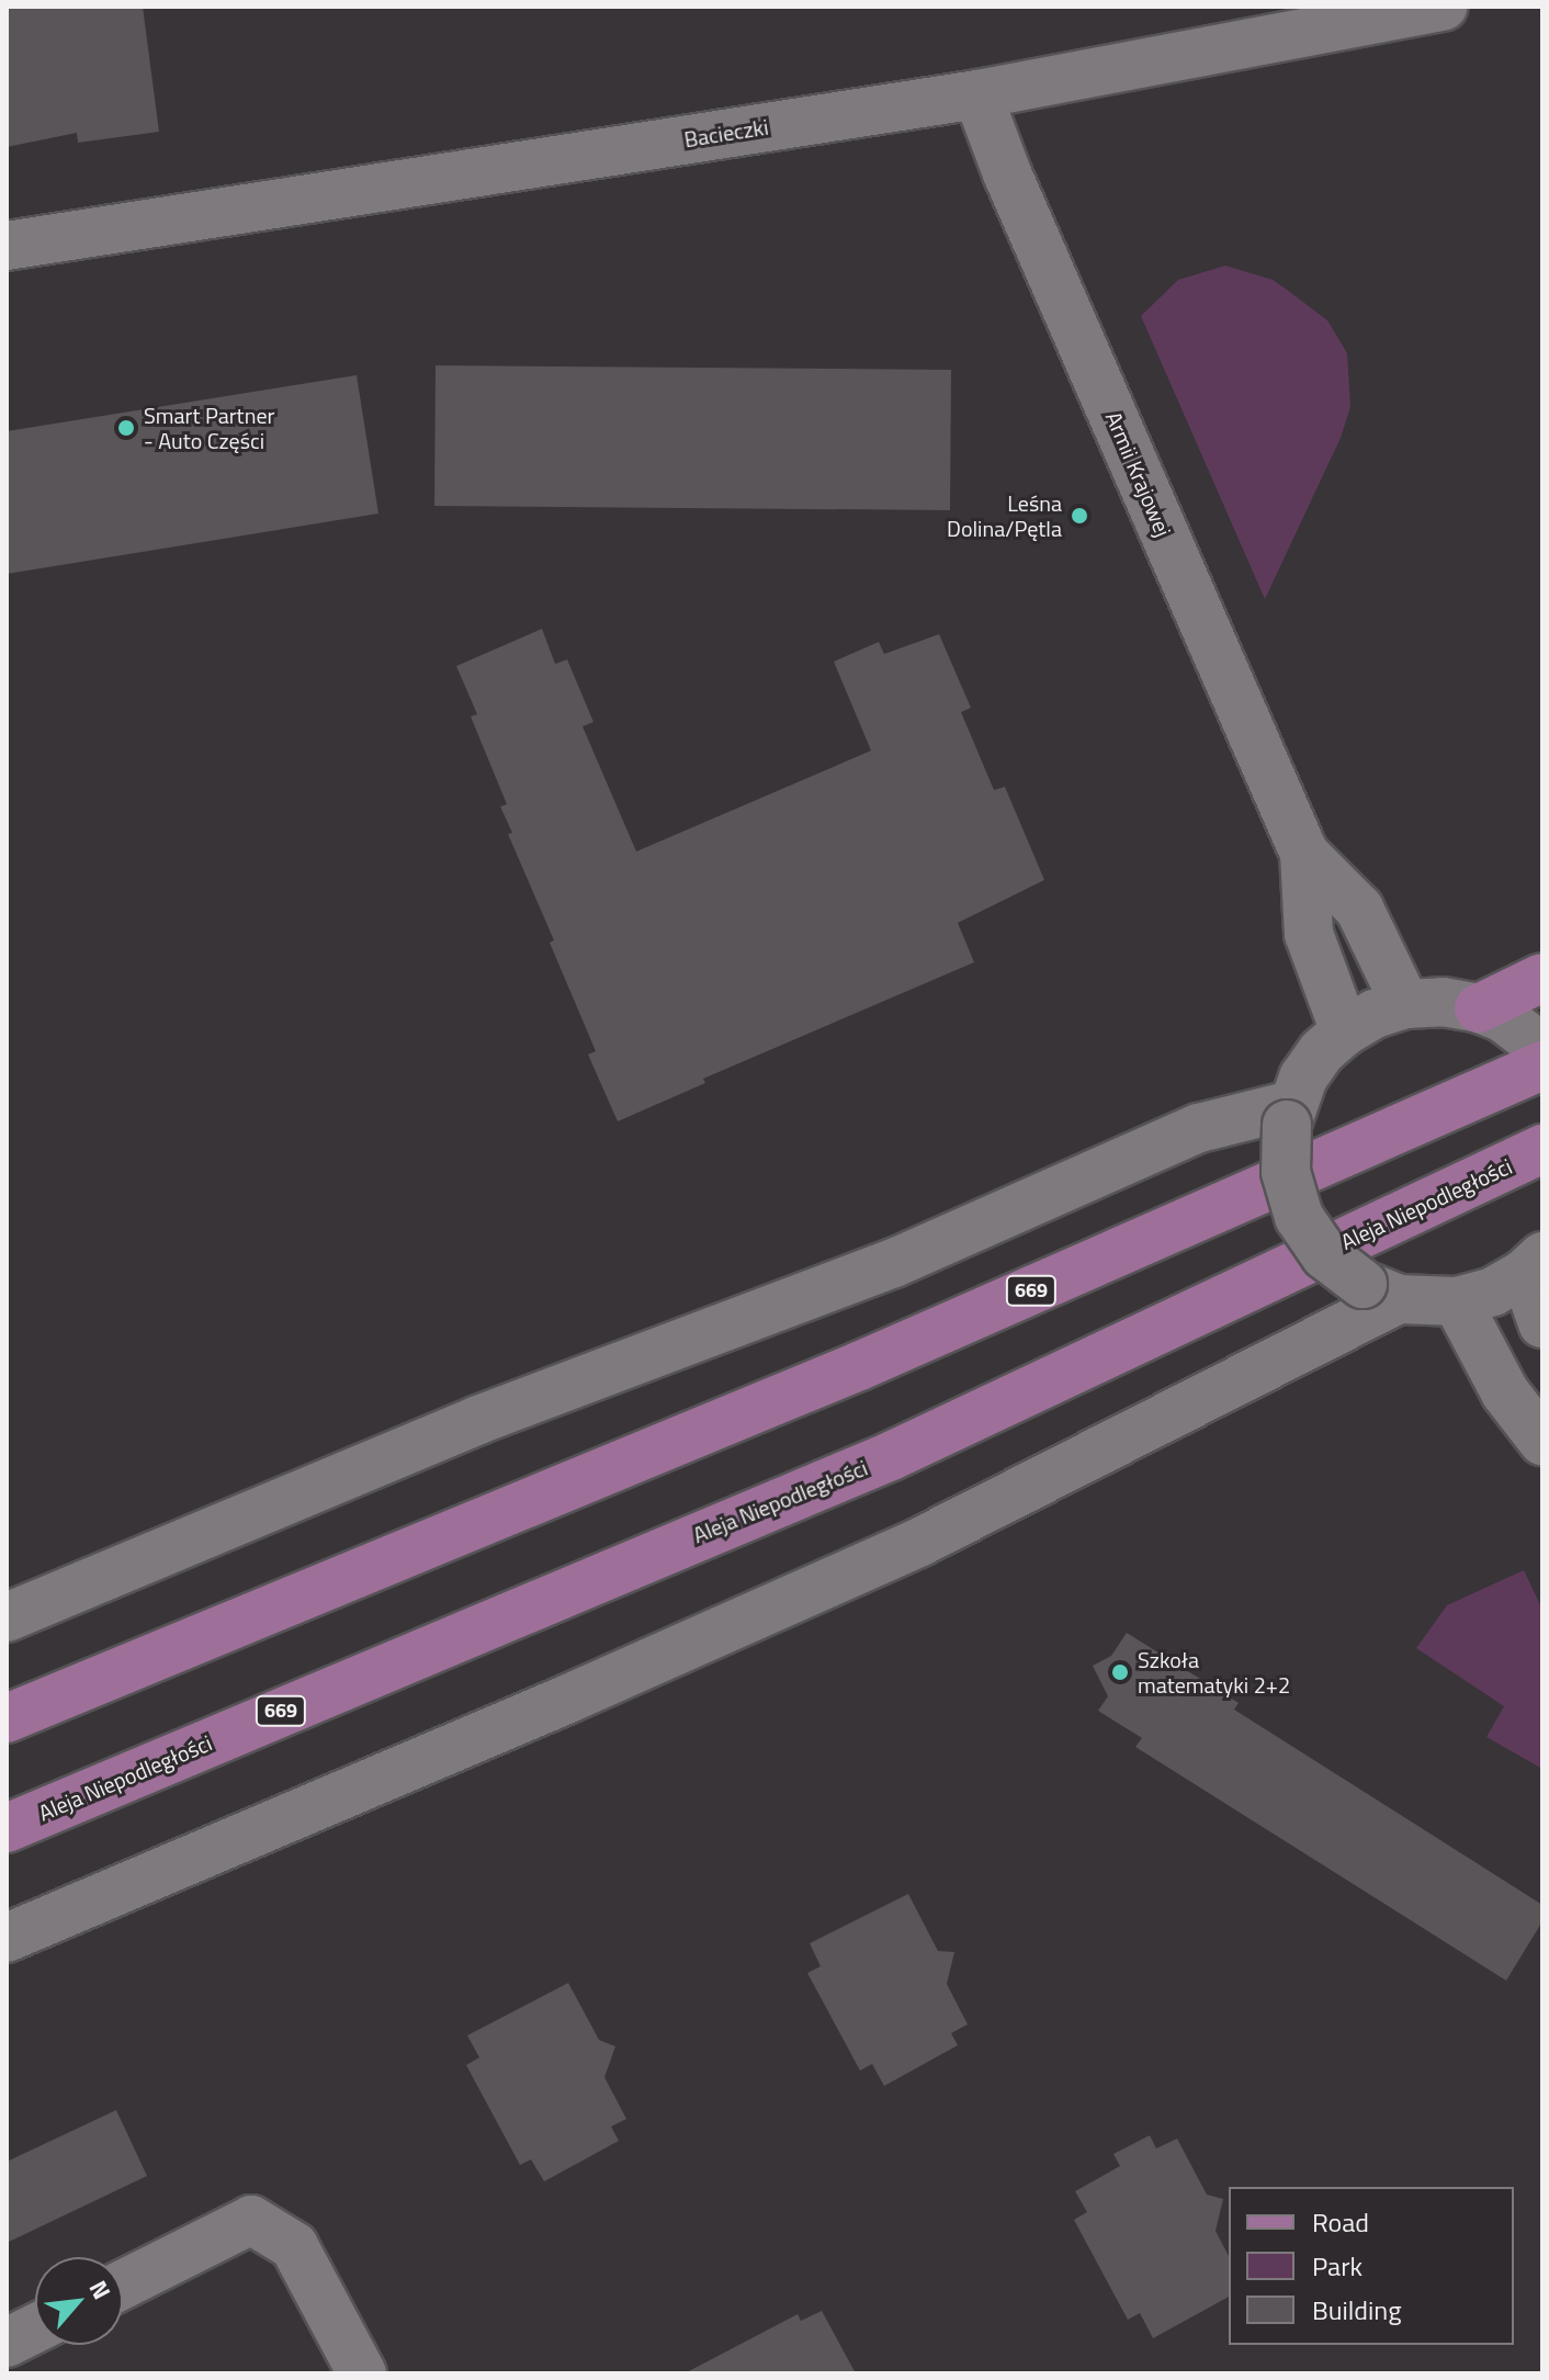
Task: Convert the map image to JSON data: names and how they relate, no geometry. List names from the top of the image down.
{
  "streets": {
    "main road": ["Aleja Niepodległości", "669"],
    "street": ["Bacieczki", "Armii Krajowej"]
  },
  "crossings": [
    ["Bacieczki", "Armii Krajowej"]
  ],
  "places": ["Smart Partner - Auto Części", "Leśna Dolina/Pętla", "Szkoła matematyki 2+2"],
  "legend": ["Road", "Park", "Building"],
  "north": "top right"
}
